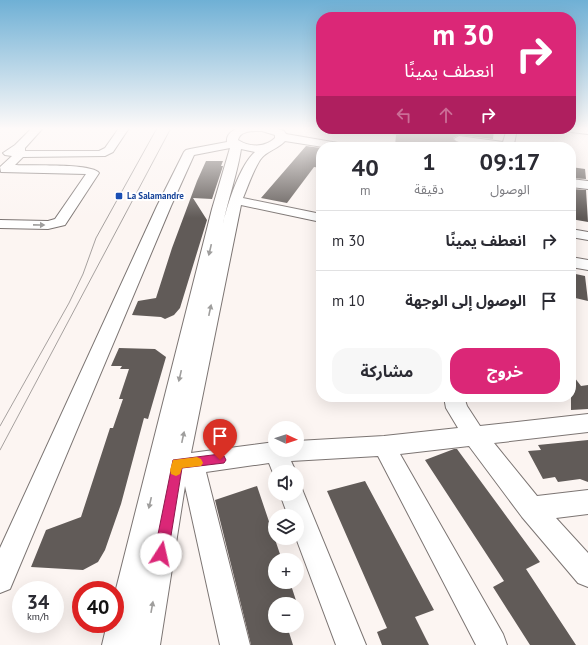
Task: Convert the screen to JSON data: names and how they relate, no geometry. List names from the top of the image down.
{
  "places": {
    "transit": ["La Salamandre"]
  },
  "north": "right",
  "page": {
    "turn": ["30 m", "انعطف يمينًا"],
    "eta": [
      "09:17",
      "الوصول",
      "1",
      "دقيقة",
      "40",
      "m"
    ],
    "list": [
      {
        "name": "انعطف يمينًا",
        "value": "30 m"
      },
      {
        "name": "الوصول إلى الوجهة",
        "value": "10 m"
      }
    ],
    "buttons": ["خروج", "مشاركة"],
    "map_buttons": ["+", "−"],
    "speed": "34 km/h",
    "limit": "40"
  }
}
